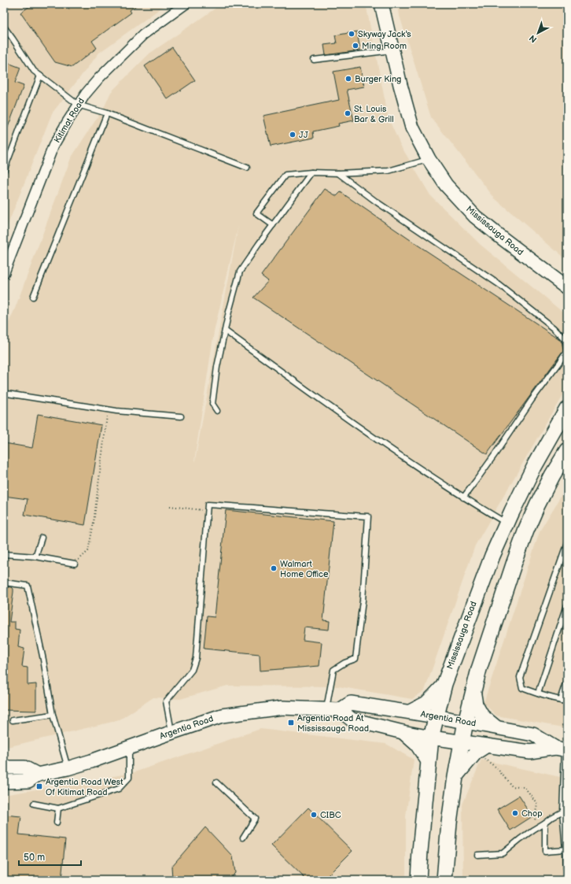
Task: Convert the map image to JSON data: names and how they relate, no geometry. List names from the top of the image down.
{
  "streets": {
    "main road": ["Mississauga Road"],
    "street": ["Kitimat Road", "Argentia Road"]
  },
  "crossings": [
    ["Mississauga Road", "Argentia Road"]
  ],
  "places": {
    "other": [
      "Skyway Jack's",
      "Ming Room",
      "Burger King",
      "St. Louis Bar & Grill",
      "JJ",
      "Walmart Home Office",
      "Chop",
      "CIBC"
    ],
    "transit": ["Argentia Road At Mississauga Road", "Argentia Road West Of Kitimat Road"]
  },
  "scale_bar": "50 m",
  "north": "bottom left"
}
